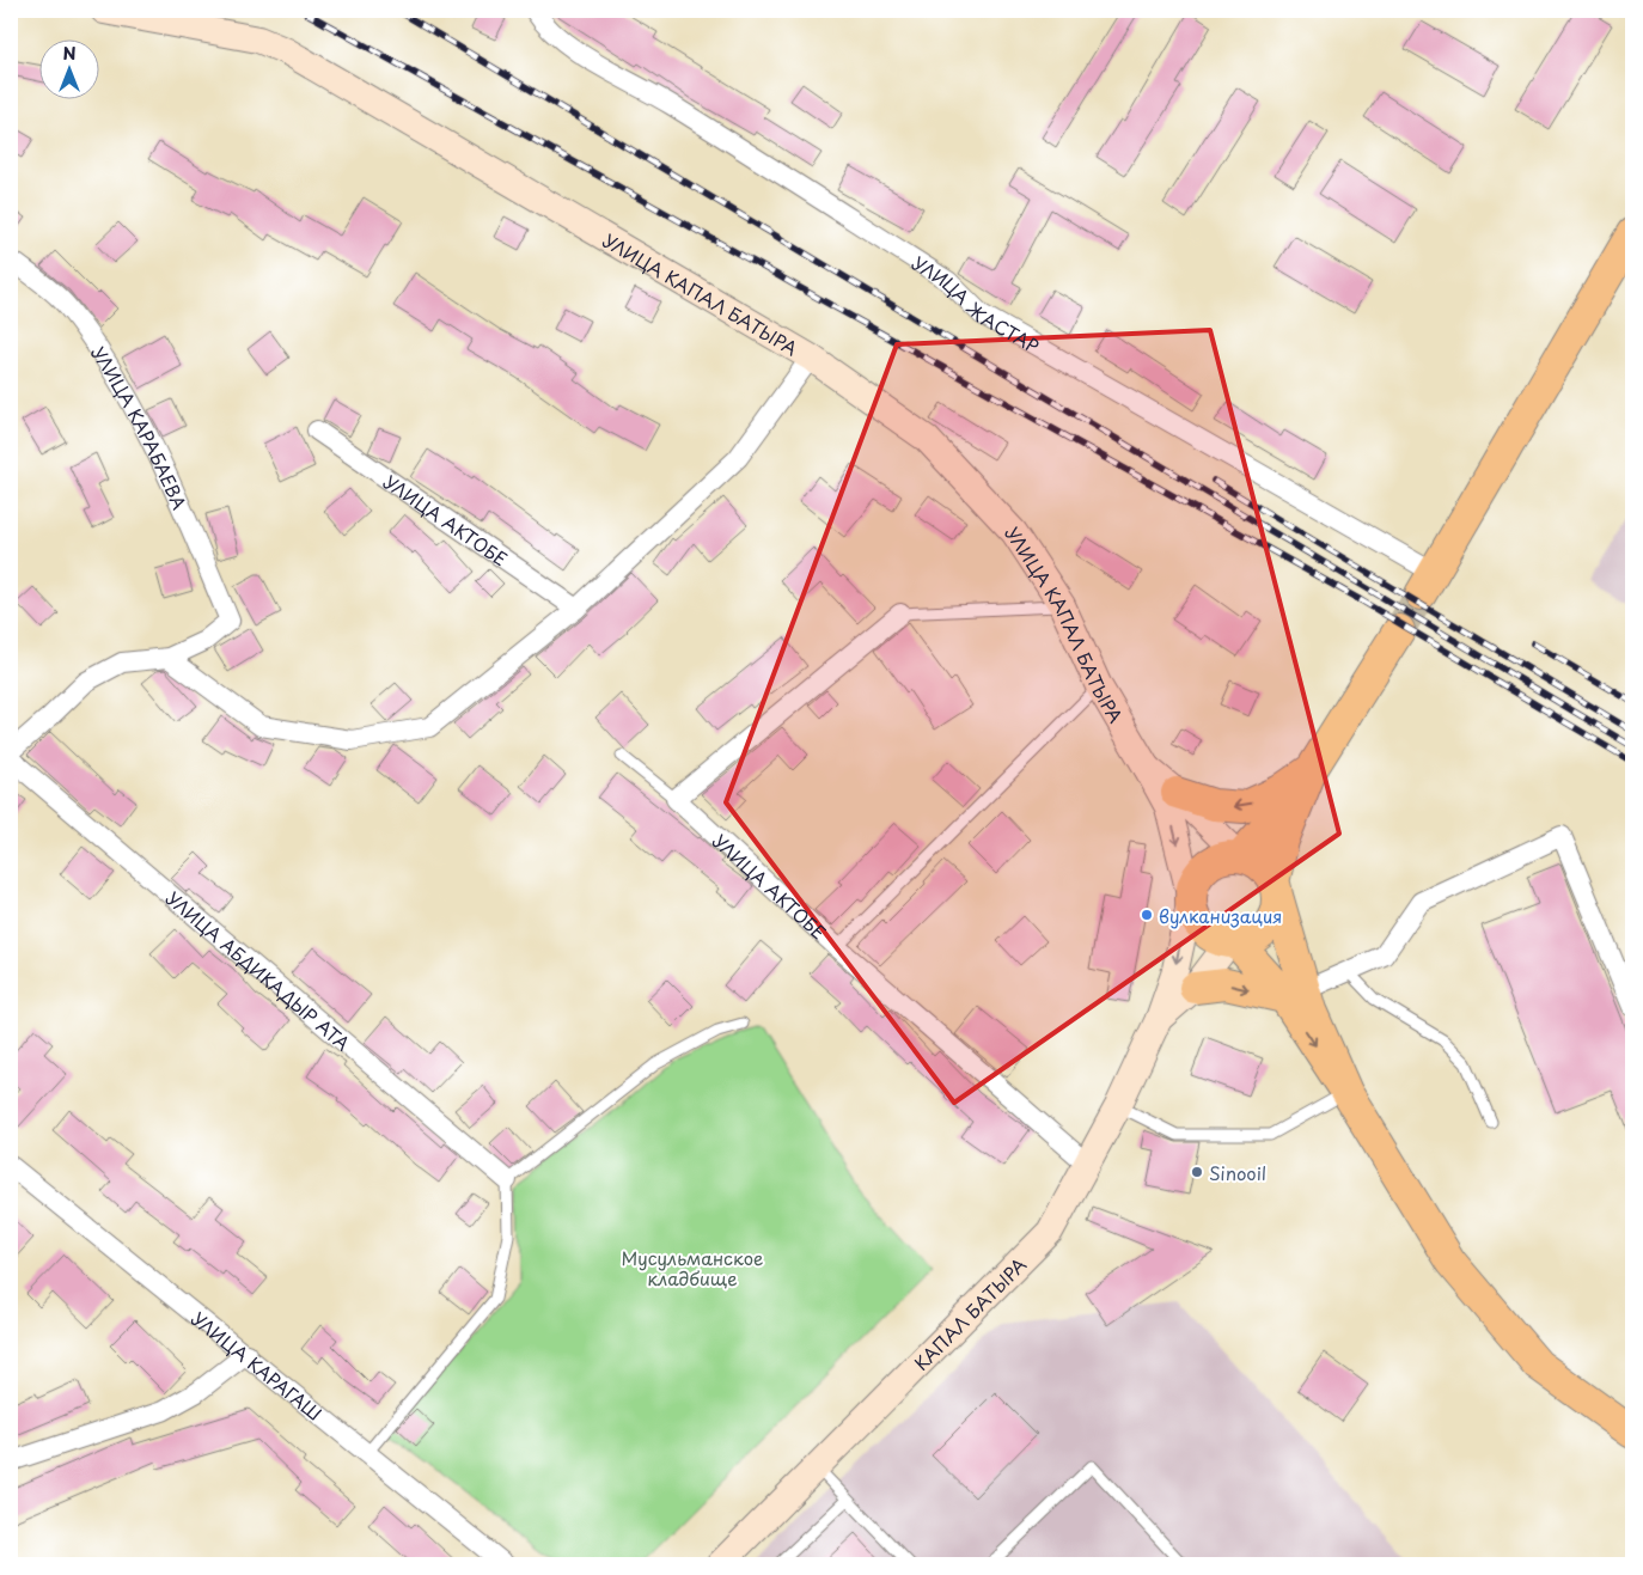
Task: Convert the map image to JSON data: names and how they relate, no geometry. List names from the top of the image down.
{
  "streets": {
    "main road": ["УЛИЦА КАПАЛ БАТЫРА", "КАПАЛ БАТЫРА"],
    "street": [
      "УЛИЦА ЖАСТАР",
      "УЛИЦА КАРАБАЕВА",
      "УЛИЦА АКТОБЕ",
      "УЛИЦА АБДИКАДЫР АТА",
      "УЛИЦА КАРАГАШ"
    ]
  },
  "crossings": [
    ["УЛИЦА КАПАЛ БАТЫРА", "КАПАЛ БАТЫРА"],
    ["УЛИЦА АКТОБЕ", "КАПАЛ БАТЫРА"]
  ],
  "parks": ["Мусульманское кладбище"],
  "places": ["вулканизация", "Sinooil"],
  "north": "top"
}
